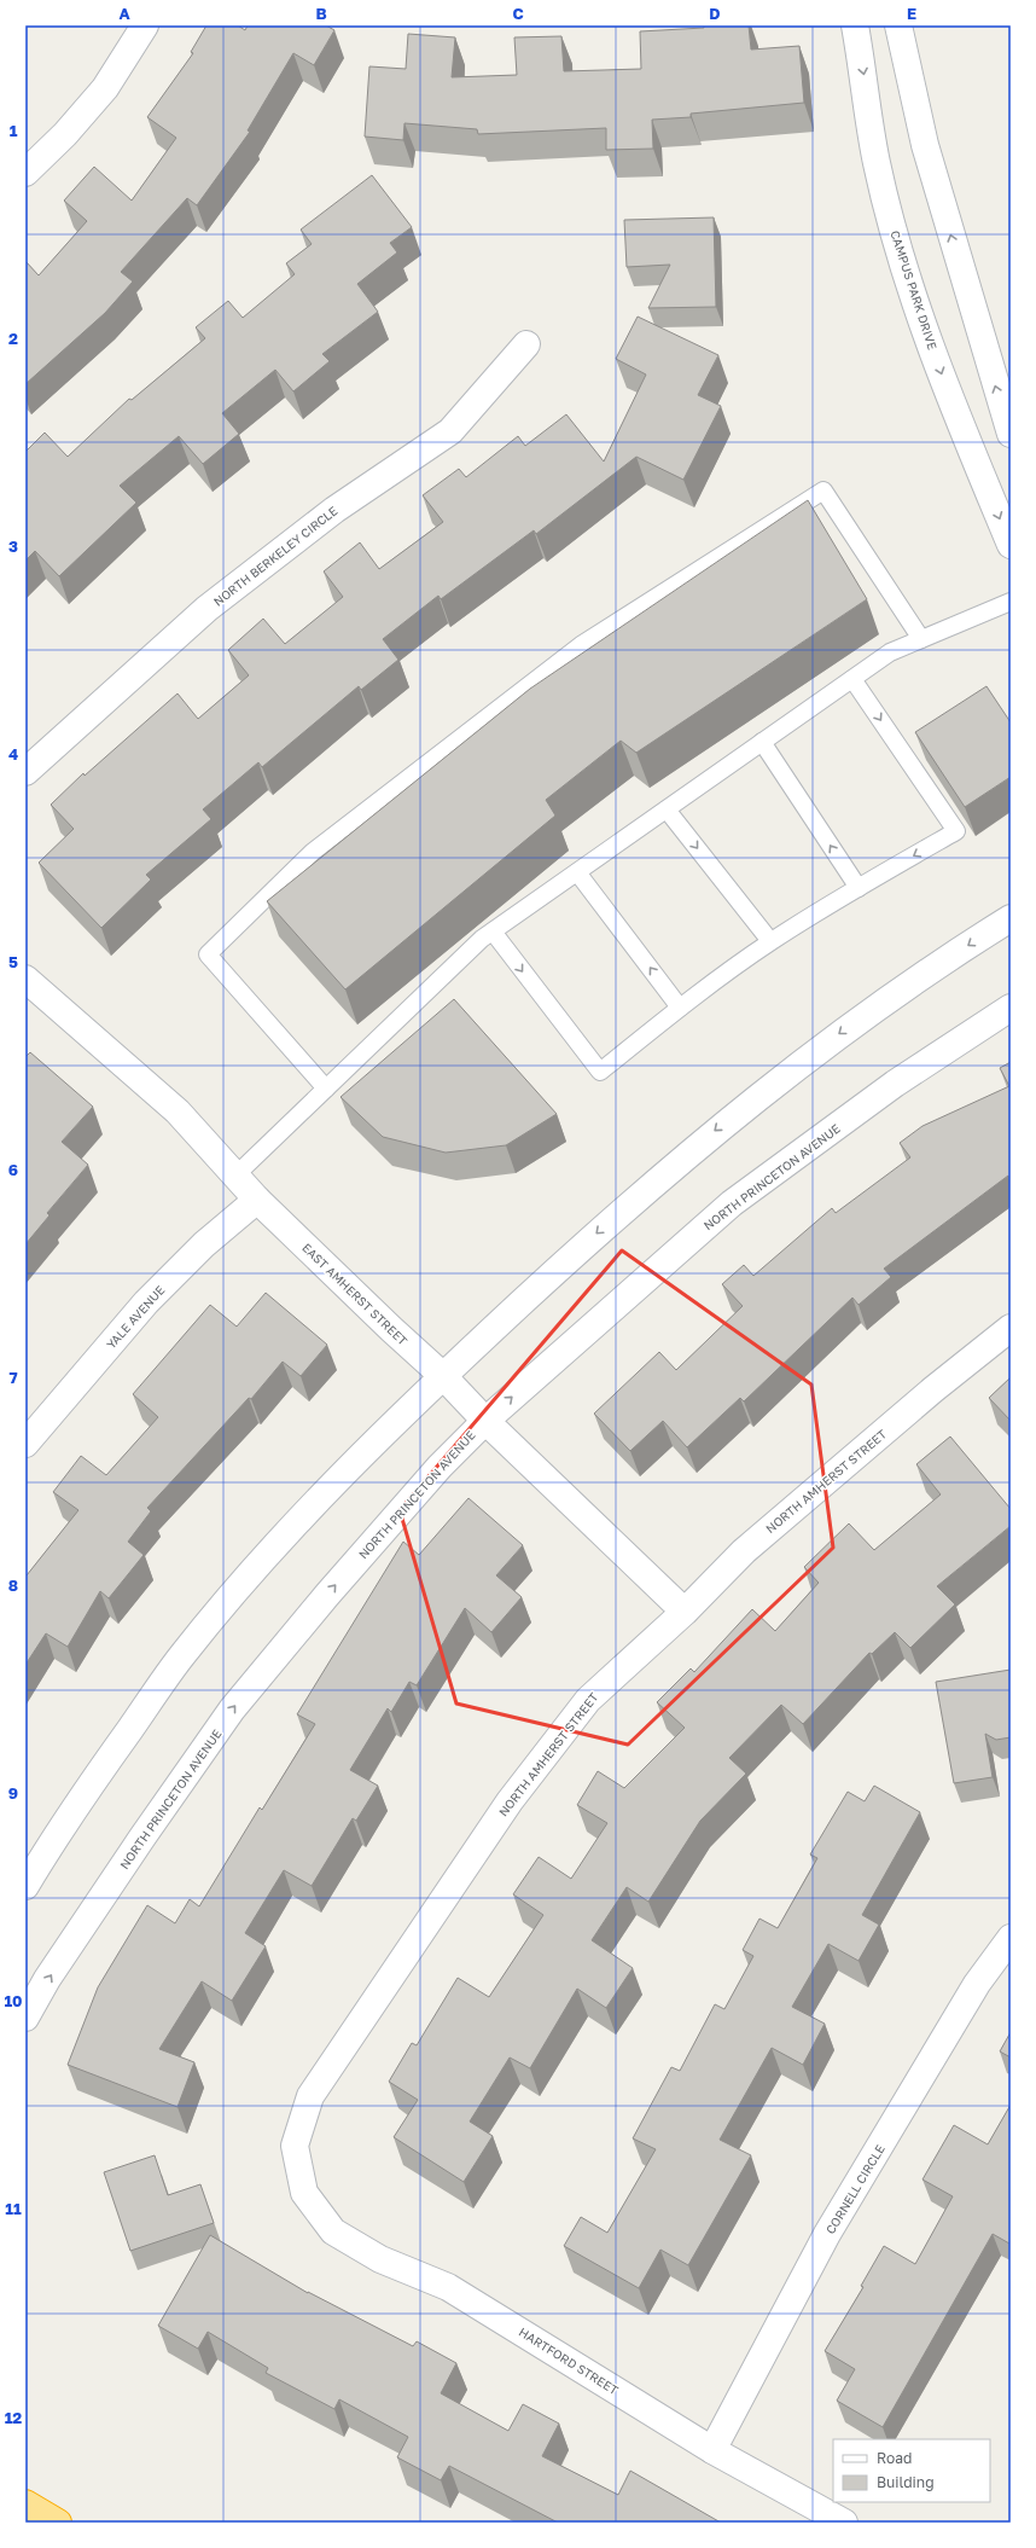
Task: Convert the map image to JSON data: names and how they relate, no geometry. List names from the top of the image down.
{
  "streets": {
    "street": [
      "CAMPUS PARK DRIVE",
      "NORTH BERKELEY CIRCLE",
      "NORTH PRINCETON AVENUE",
      "EAST AMHERST STREET",
      "YALE AVENUE",
      "NORTH AMHERST STREET",
      "CORNELL CIRCLE",
      "HARTFORD STREET"
    ]
  },
  "crossings": [
    ["NORTH PRINCETON AVENUE", "EAST AMHERST STREET"],
    ["EAST AMHERST STREET", "YALE AVENUE"],
    ["EAST AMHERST STREET", "NORTH AMHERST STREET"],
    ["NORTH AMHERST STREET", "HARTFORD STREET"],
    ["CORNELL CIRCLE", "HARTFORD STREET"]
  ],
  "legend": ["Road", "Building"],
  "grid": {
    "columns": [
      "A",
      "B",
      "C",
      "D",
      "E"
    ],
    "rows": [
      "1",
      "2",
      "3",
      "4",
      "5",
      "6",
      "7",
      "8",
      "9",
      "10",
      "11",
      "12"
    ]
  }
}
